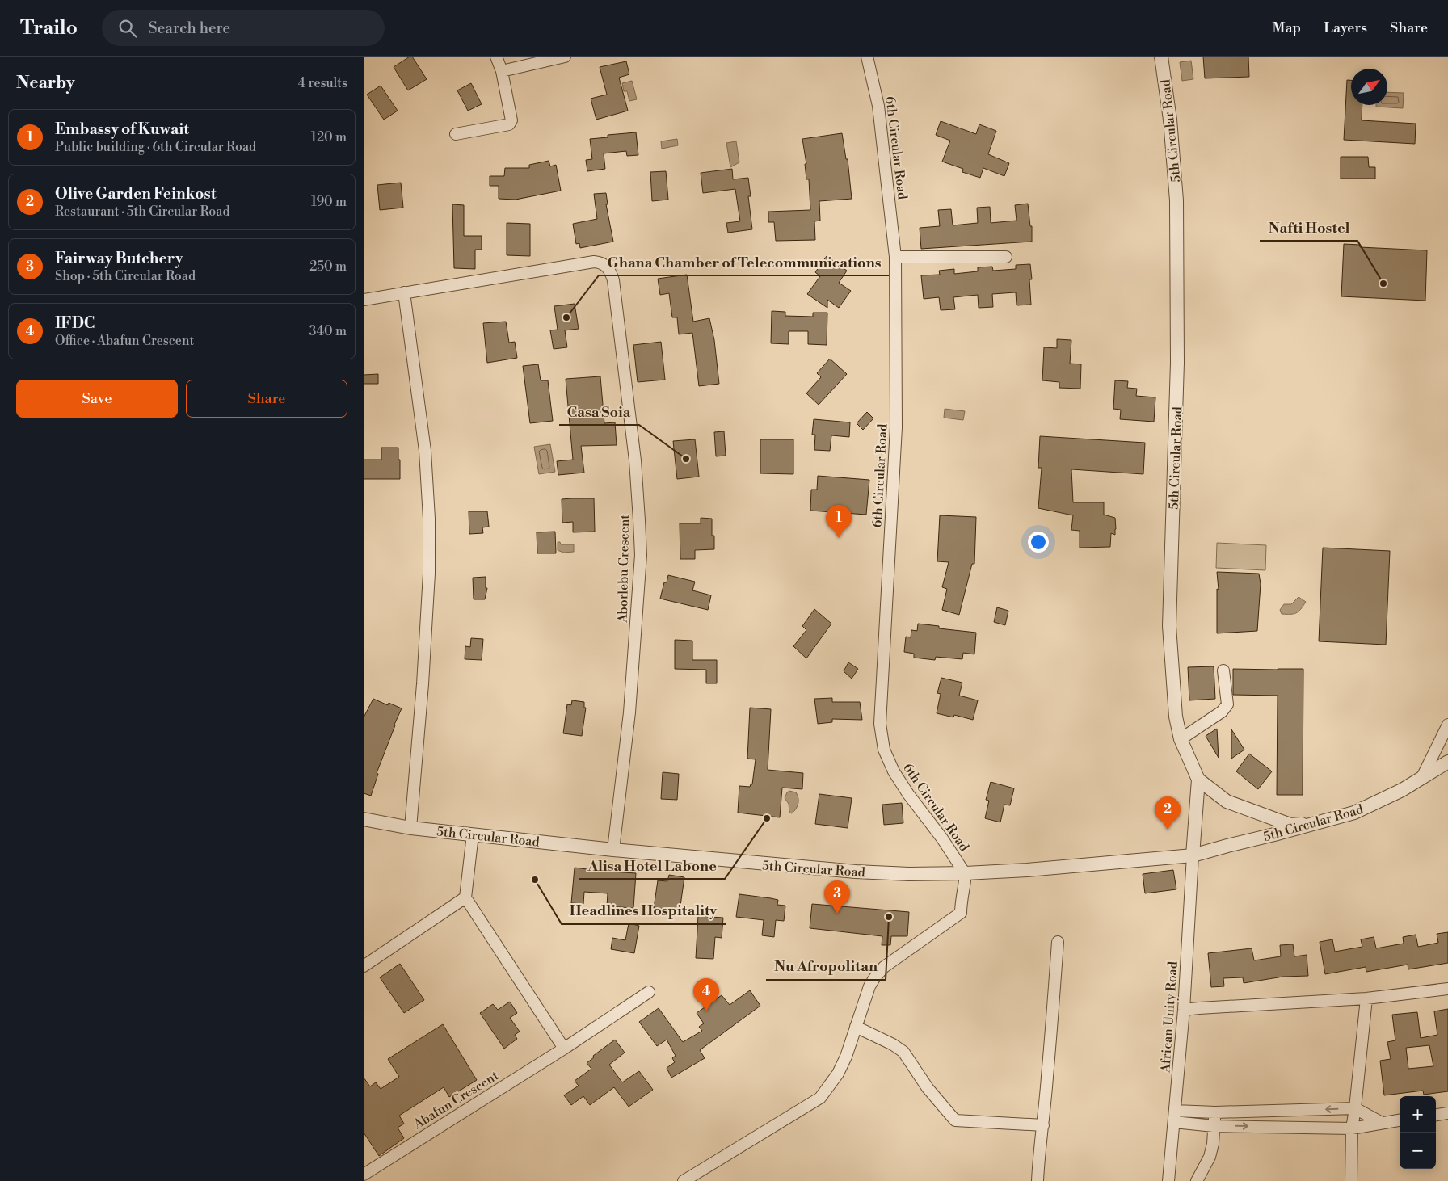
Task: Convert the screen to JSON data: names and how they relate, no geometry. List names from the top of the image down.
{
  "streets": {
    "street": [
      "5th Circular Road",
      "6th Circular Road",
      "Aborlebu Crescent",
      "African Unity Road",
      "Abafun Crescent"
    ]
  },
  "crossings": [
    ["5th Circular Road", "6th Circular Road"],
    ["5th Circular Road", "Aborlebu Crescent"],
    ["5th Circular Road", "African Unity Road"]
  ],
  "places": [
    "Nafti Hostel",
    "Ghana Chamber of Telecommunications",
    "Casa Soia",
    "Alisa Hotel Labone",
    "Headlines Hospitality",
    "Nu Afropolitan"
  ],
  "north": "top right",
  "page": {
    "header": "Trailo",
    "search": "Search here",
    "nav": ["Map", "Layers", "Share"],
    "heading": ["Nearby", "4 results"],
    "list": [
      {
        "mark": "1",
        "name": "Embassy of Kuwait",
        "note": "Public building · 6th Circular Road",
        "value": "120 m"
      },
      {
        "mark": "2",
        "name": "Olive Garden Feinkost",
        "note": "Restaurant · 5th Circular Road",
        "value": "190 m"
      },
      {
        "mark": "3",
        "name": "Fairway Butchery",
        "note": "Shop · 5th Circular Road",
        "value": "250 m"
      },
      {
        "mark": "4",
        "name": "IFDC",
        "note": "Office · Abafun Crescent",
        "value": "340 m"
      }
    ],
    "buttons": ["Save", "Share"],
    "pins": [
      "1",
      "2",
      "3",
      "4"
    ],
    "map_buttons": ["+", "−"]
  }
}
